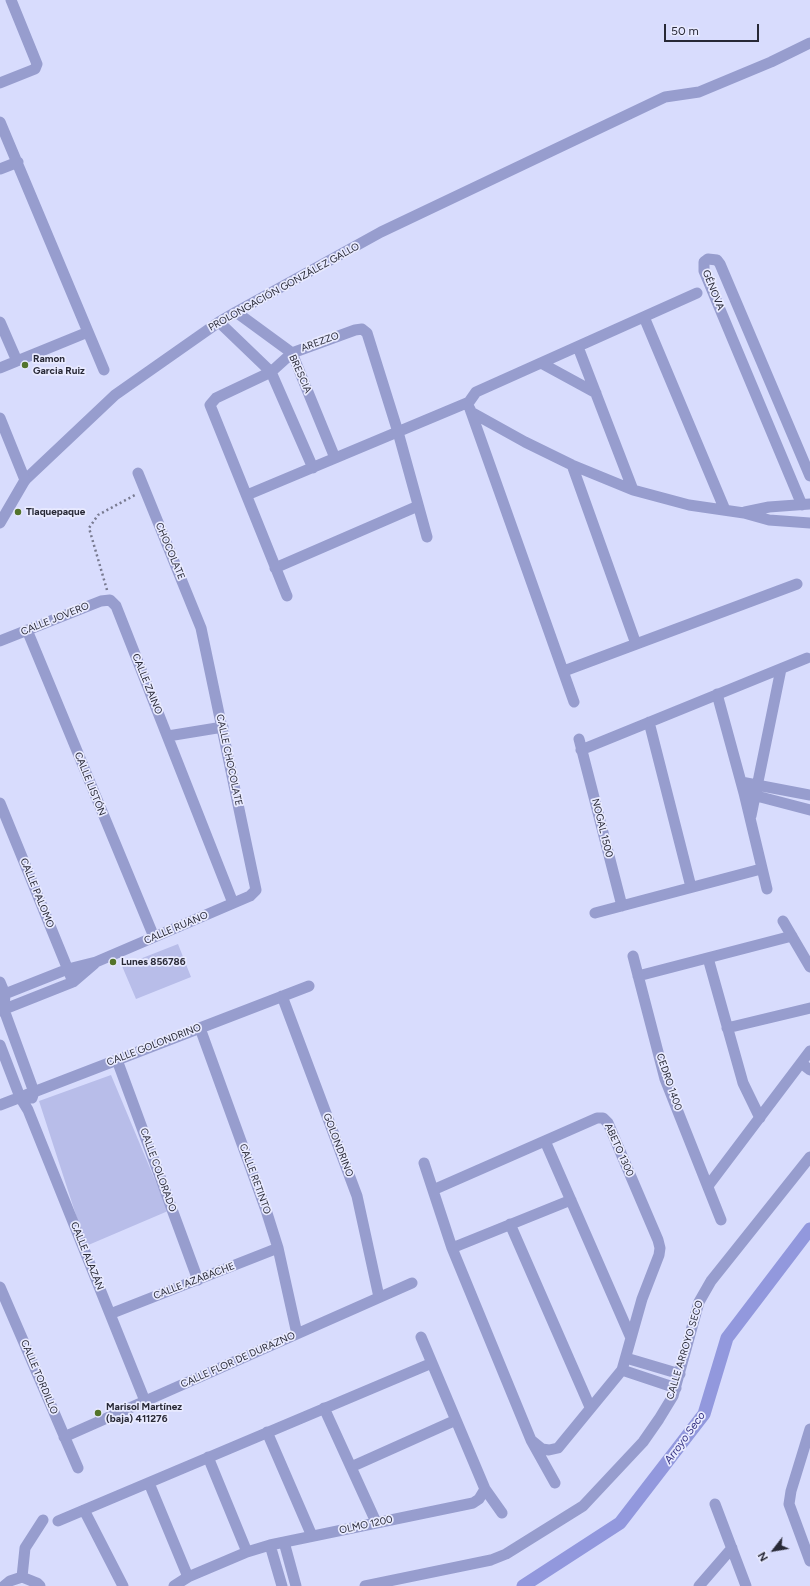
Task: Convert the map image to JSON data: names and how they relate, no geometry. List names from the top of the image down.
{
  "streets": {
    "street": [
      "PROLONGACIÓN GONZÁLEZ GALLO",
      "GÉNOVA",
      "AREZZO",
      "BRESCIA",
      "CHOCOLATE",
      "CALLE JOVERO",
      "CALLE ZAINO",
      "CALLE CHOCOLATE",
      "CALLE LISTÓN",
      "NOGAL 1500",
      "CALLE PALOMO",
      "CALLE RUANO",
      "CALLE GOLONDRINO",
      "CEDRO 1400",
      "GOLONDRINO",
      "ABETO 1300",
      "CALLE COLORADO",
      "CALLE RETINTO",
      "CALLE ALAZÁN",
      "CALLE AZABACHE",
      "CALLE ARROYO SECO",
      "CALLE FLOR DE DURAZNO",
      "CALLE TORDILLO",
      "OLMO 1200"
    ]
  },
  "crossings": [
    ["PROLONGACIÓN GONZÁLEZ GALLO", "BRESCIA"],
    ["AREZZO", "BRESCIA"],
    ["CHOCOLATE", "CALLE CHOCOLATE"],
    ["CALLE JOVERO", "CALLE ZAINO"],
    ["CALLE JOVERO", "CALLE LISTÓN"],
    ["CALLE ZAINO", "CALLE RUANO"],
    ["CALLE CHOCOLATE", "CALLE RUANO"],
    ["CALLE LISTÓN", "CALLE RUANO"],
    ["CALLE PALOMO", "CALLE RUANO"],
    ["CALLE GOLONDRINO", "GOLONDRINO"],
    ["CALLE GOLONDRINO", "CALLE COLORADO"],
    ["CALLE GOLONDRINO", "CALLE RETINTO"],
    ["CALLE GOLONDRINO", "CALLE ALAZÁN"],
    ["GOLONDRINO", "CALLE FLOR DE DURAZNO"],
    ["CALLE COLORADO", "CALLE AZABACHE"],
    ["CALLE RETINTO", "CALLE AZABACHE"],
    ["CALLE RETINTO", "CALLE FLOR DE DURAZNO"],
    ["CALLE ALAZÁN", "CALLE AZABACHE"],
    ["CALLE ALAZÁN", "CALLE FLOR DE DURAZNO"],
    ["CALLE FLOR DE DURAZNO", "CALLE TORDILLO"]
  ],
  "water": ["Arroyo Seco"],
  "places": [
    "Ramon Garcia Ruiz",
    "Tlaquepaque",
    "Lunes 856786",
    "Marisol Martínez (baja) 411276"
  ],
  "scale_bar": "50 m",
  "north": "bottom left"
}
